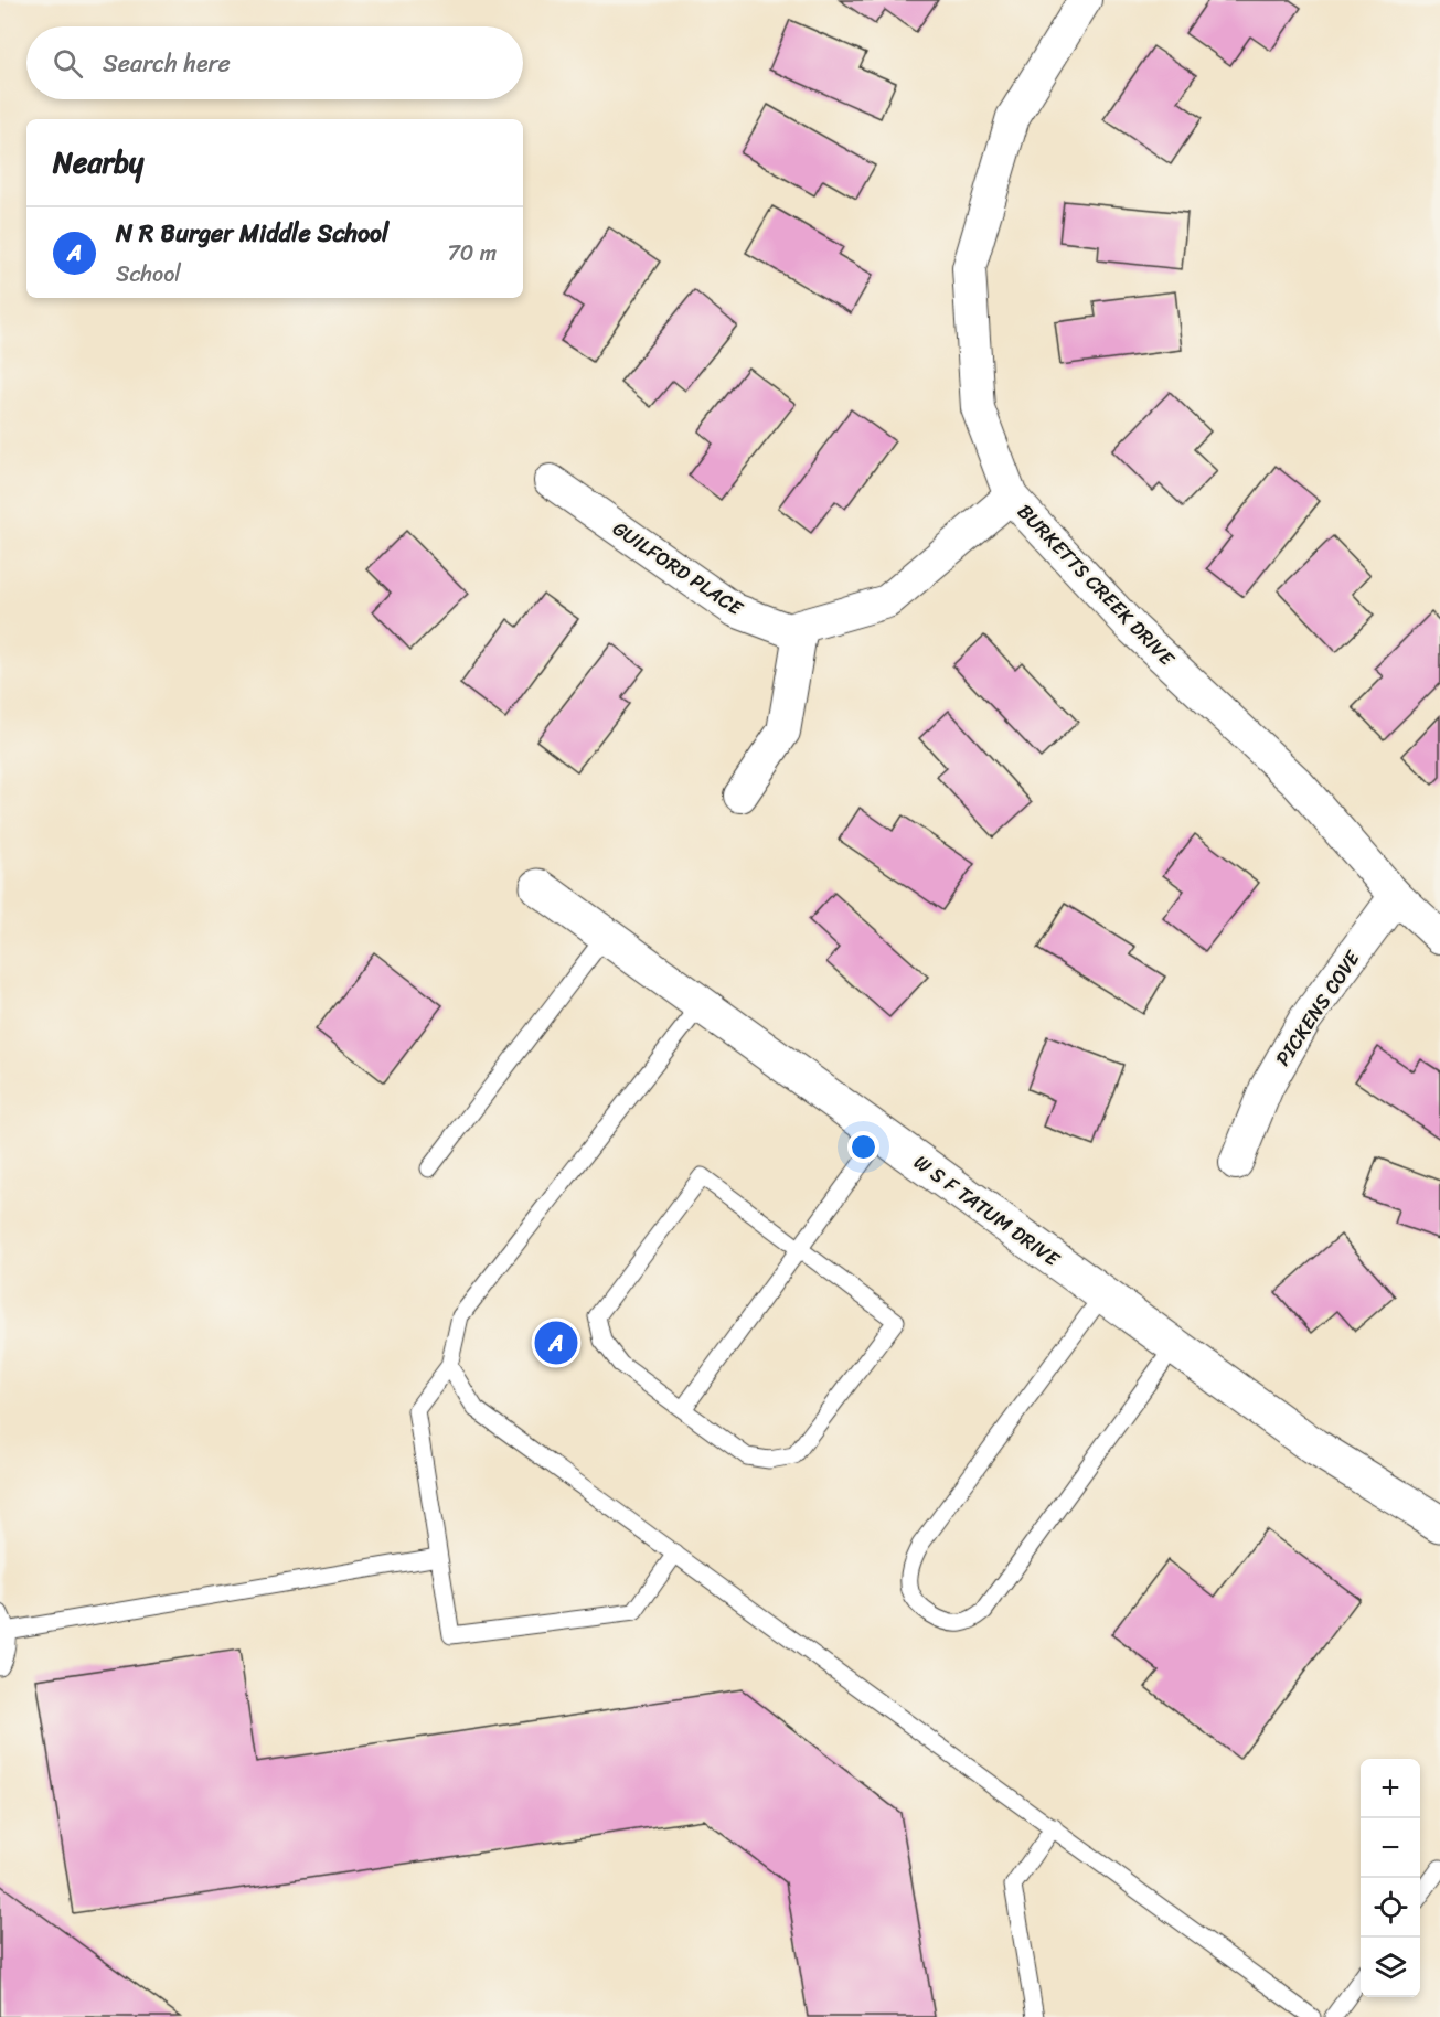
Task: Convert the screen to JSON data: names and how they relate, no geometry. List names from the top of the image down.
{
  "streets": {
    "street": [
      "GUILFORD PLACE",
      "BURKETTS CREEK DRIVE",
      "PICKENS COVE",
      "W S F TATUM DRIVE"
    ]
  },
  "crossings": [
    ["GUILFORD PLACE", "BURKETTS CREEK DRIVE"],
    ["BURKETTS CREEK DRIVE", "PICKENS COVE"]
  ],
  "page": {
    "search": "Search here",
    "heading": "Nearby",
    "list": [
      {
        "mark": "A",
        "name": "N R Burger Middle School",
        "note": "School",
        "value": "70 m"
      }
    ],
    "pins": "A",
    "map_buttons": ["+", "−"]
  }
}
